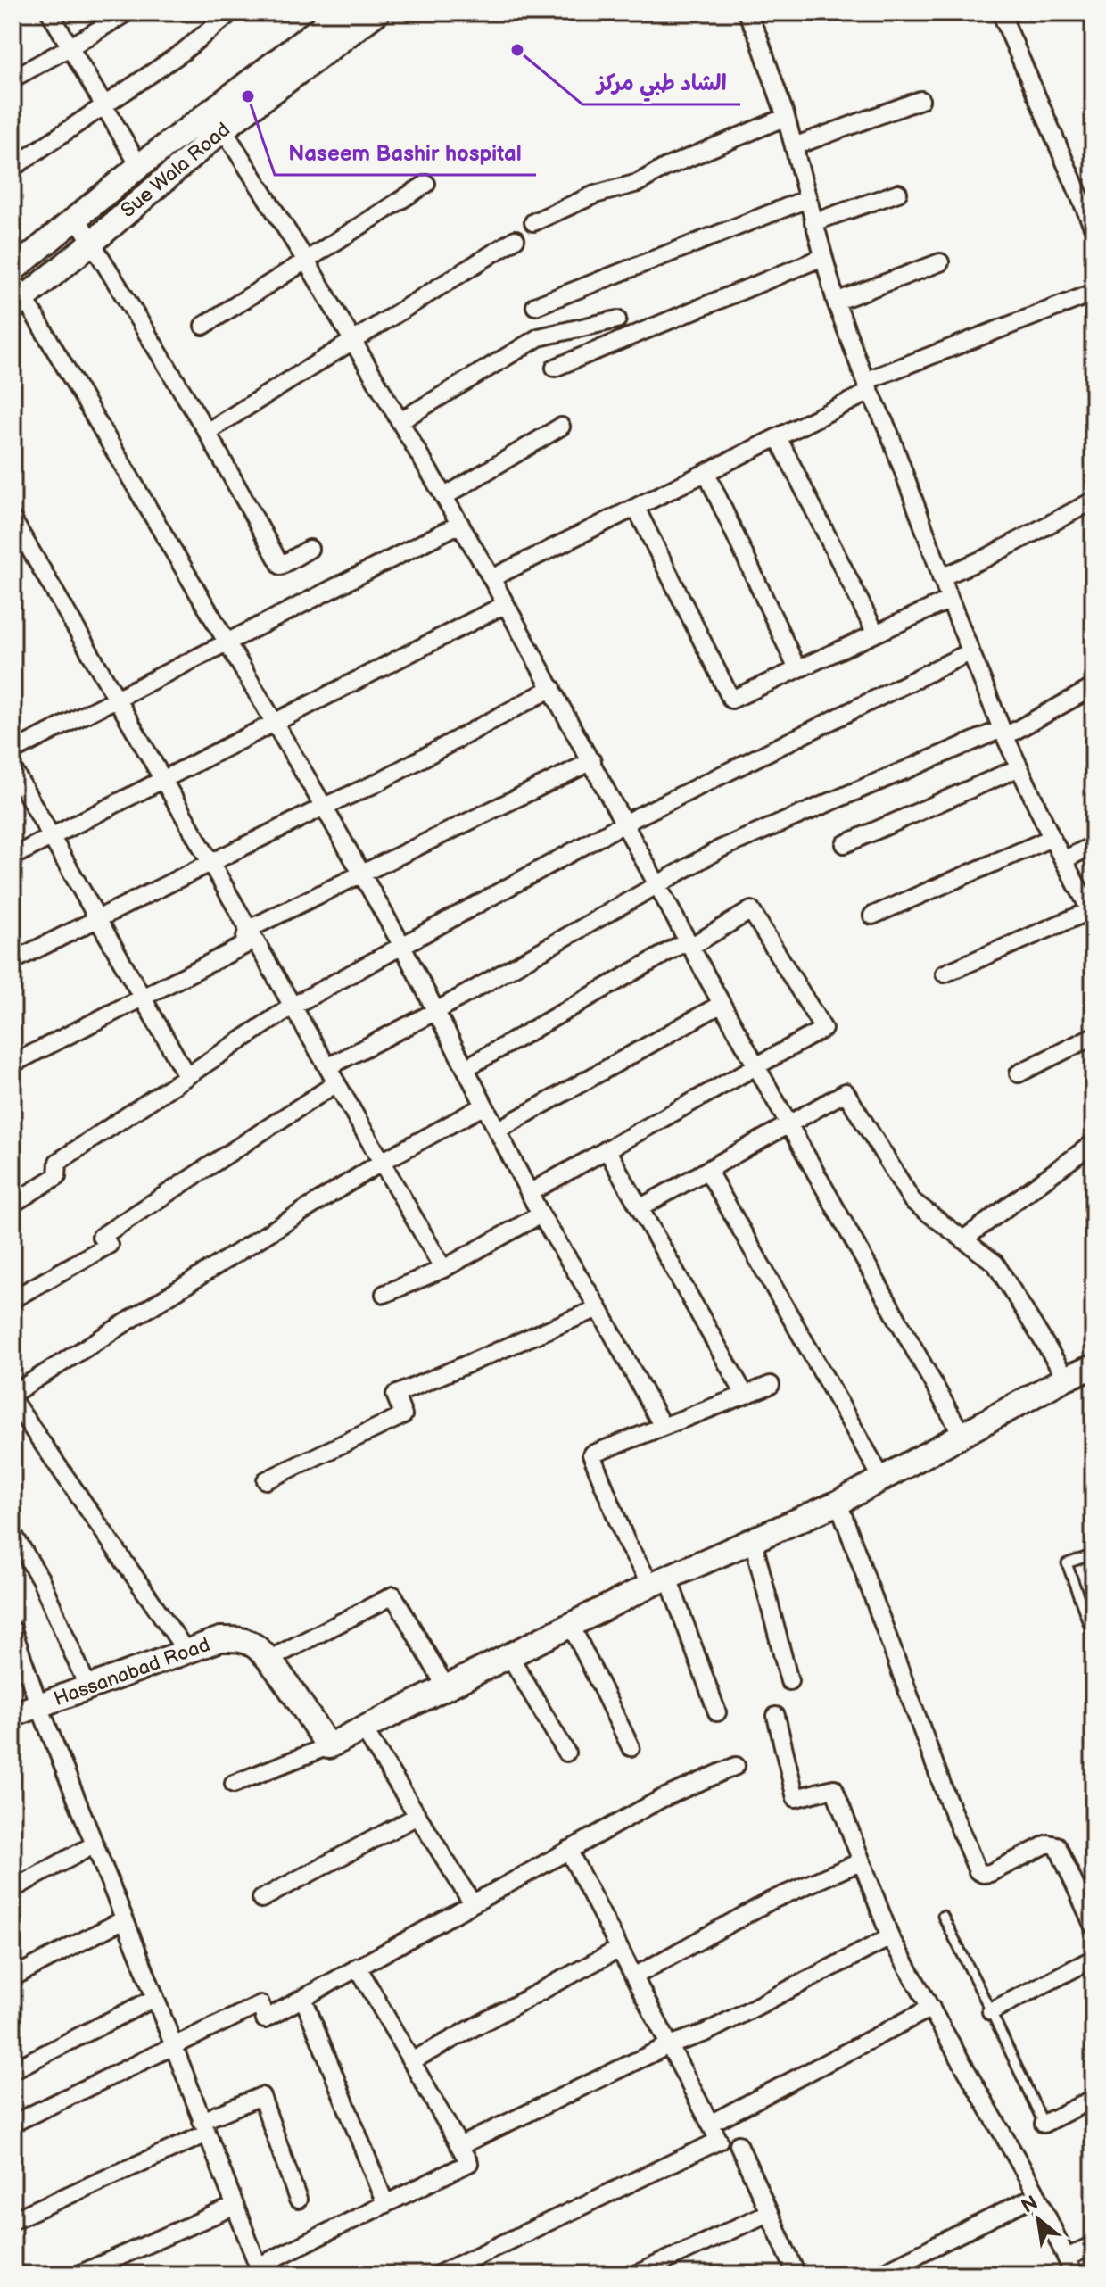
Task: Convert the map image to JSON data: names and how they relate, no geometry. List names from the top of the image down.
{
  "streets": {
    "street": ["Sue Wala Road", "Hassanabad Road"]
  },
  "places": ["الشاد طبي مرکز", "Naseem Bashir hospital"],
  "north": "top left"
}
